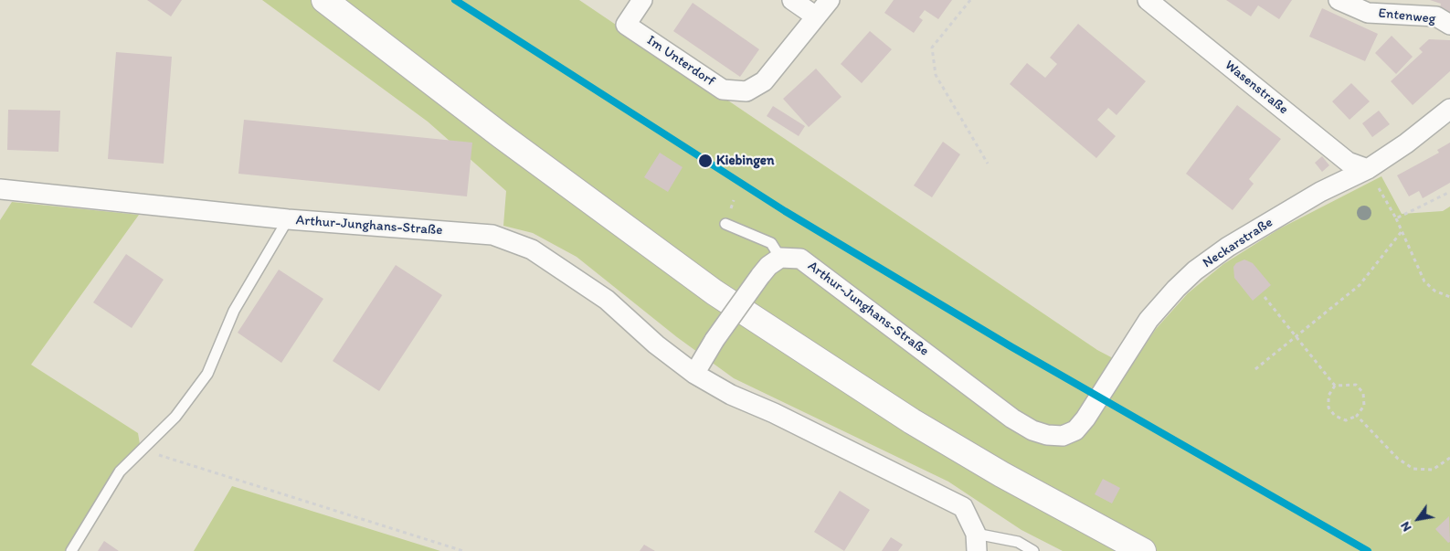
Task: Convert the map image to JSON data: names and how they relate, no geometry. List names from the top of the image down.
{
  "streets": {
    "street": [
      "Entenweg",
      "Im Unterdorf",
      "Wasenstraße",
      "Arthur-Junghans-Straße",
      "Neckarstraße"
    ]
  },
  "crossings": [
    ["Wasenstraße", "Neckarstraße"],
    ["Arthur-Junghans-Straße", "Neckarstraße"]
  ],
  "places": ["Kiebingen"],
  "north": "bottom left"
}
